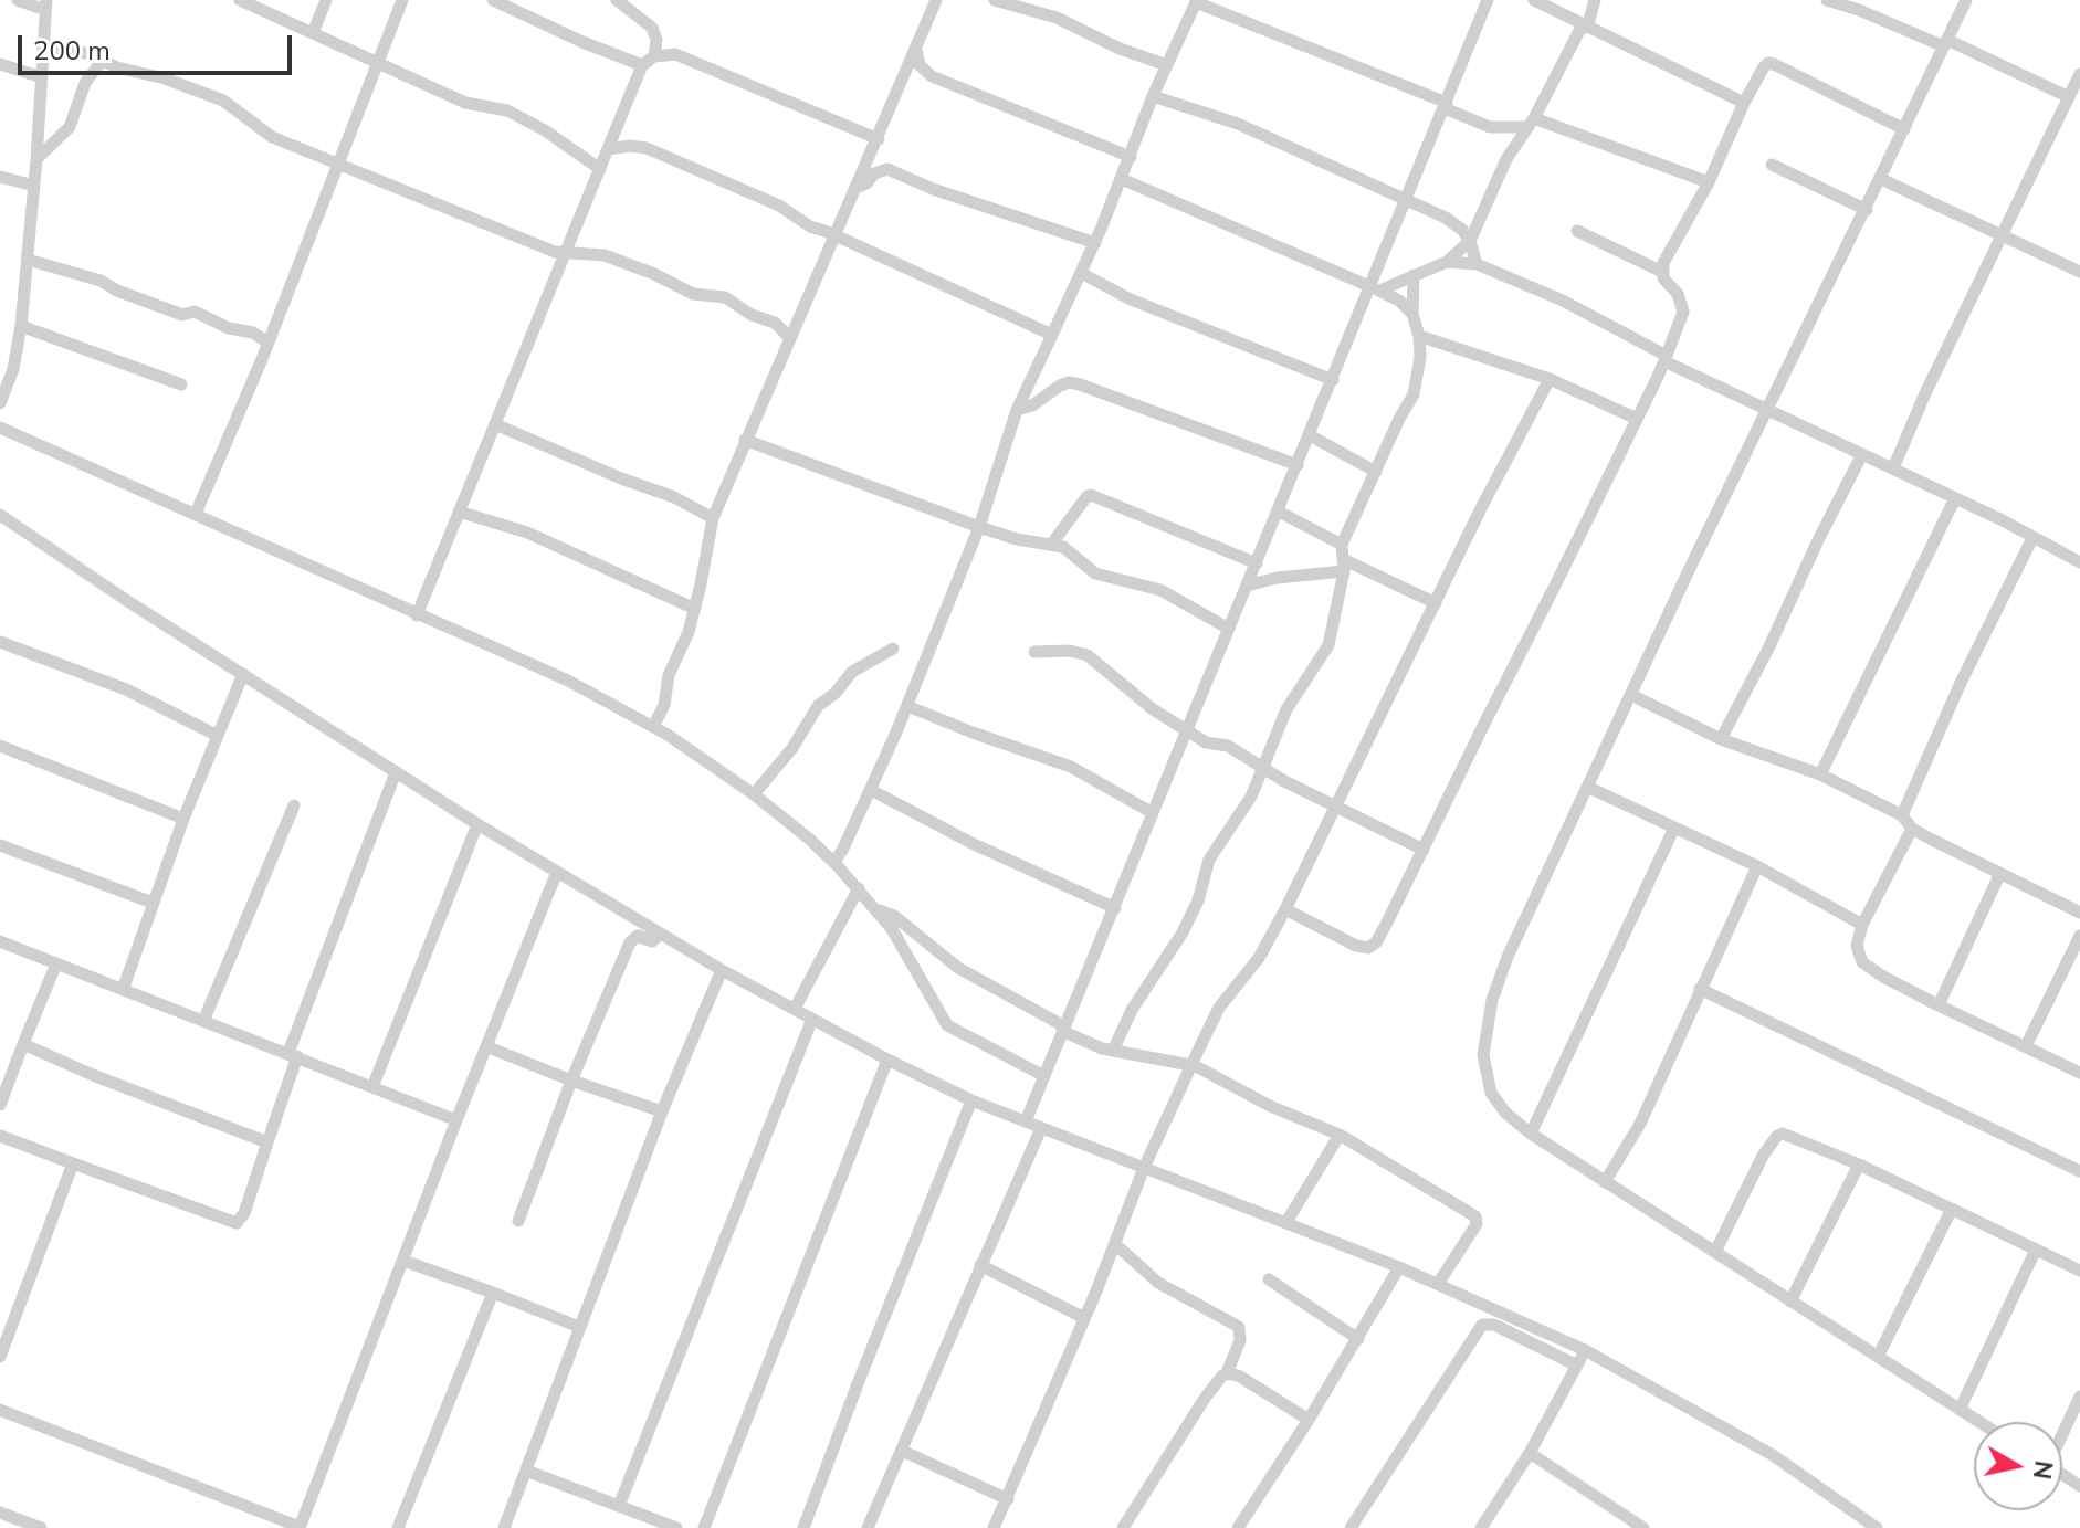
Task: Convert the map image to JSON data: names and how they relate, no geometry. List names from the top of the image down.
{
  "scale_bar": "200 m",
  "north": "right"
}
